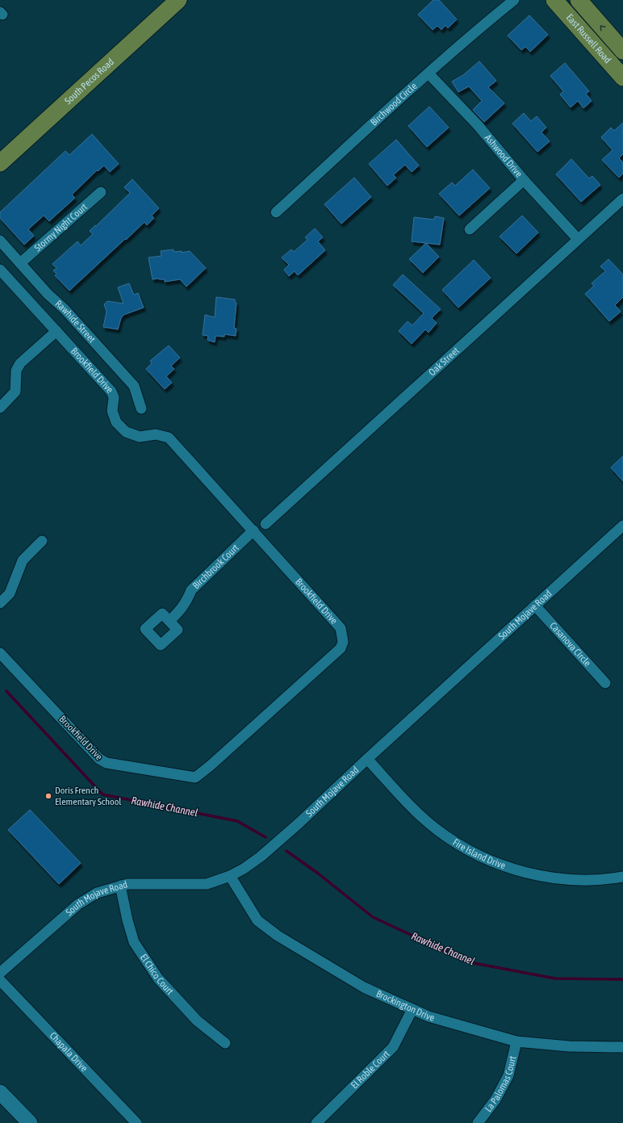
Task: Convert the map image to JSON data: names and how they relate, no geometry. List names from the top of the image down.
{
  "streets": {
    "main road": ["East Russell Road", "South Pecos Road"],
    "street": [
      "Birchwood Circle",
      "Ashwood Drive",
      "Stormy Night Court",
      "Rawhide Street",
      "Oak Street",
      "Brookfield Drive",
      "Birchbrook Court",
      "South Mojave Road",
      "Casanova Circle",
      "Fire Island Drive",
      "El Chico Court",
      "Brockington Drive",
      "Chapala Drive",
      "El Roble Court",
      "La Palomas Court"
    ]
  },
  "crossings": [
    ["Birchwood Circle", "Ashwood Drive"],
    ["Ashwood Drive", "Oak Street"],
    ["Stormy Night Court", "Rawhide Street"],
    ["Brookfield Drive", "Birchbrook Court"],
    ["South Mojave Road", "Casanova Circle"],
    ["South Mojave Road", "Fire Island Drive"],
    ["South Mojave Road", "El Chico Court"],
    ["South Mojave Road", "Brockington Drive"],
    ["Brockington Drive", "El Roble Court"],
    ["Brockington Drive", "La Palomas Court"]
  ],
  "water": ["Rawhide Channel"],
  "places": ["Doris French Elementary School"]
}
